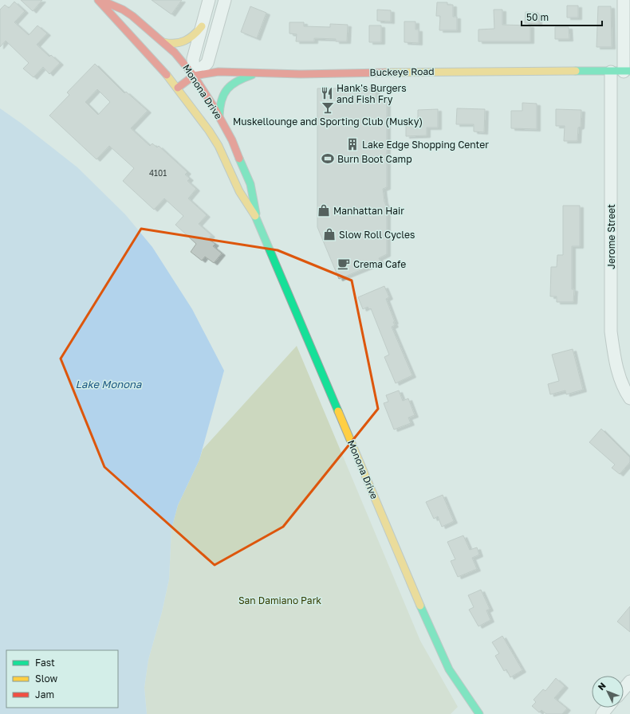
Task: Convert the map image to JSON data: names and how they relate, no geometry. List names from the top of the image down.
{
  "streets": {
    "street": ["Buckeye Road", "Monona Drive", "Jerome Street"]
  },
  "crossings": [
    ["Buckeye Road", "Monona Drive"],
    ["Buckeye Road", "Jerome Street"]
  ],
  "water": ["Lake Monona"],
  "parks": ["San Damiano Park"],
  "places": {
    "restaurant": ["Hank's Burgers and Fish Fry"],
    "bar": ["Muskellounge and Sporting Club (Musky)"],
    "building": ["Lake Edge Shopping Center"],
    "sports": ["Burn Boot Camp"],
    "shop": ["Manhattan Hair", "Slow Roll Cycles"],
    "cafe": ["Crema Cafe"]
  },
  "house_numbers": ["4101"],
  "legend": ["Fast", "Slow", "Jam"],
  "scale_bar": "50 m",
  "north": "top left"
}
